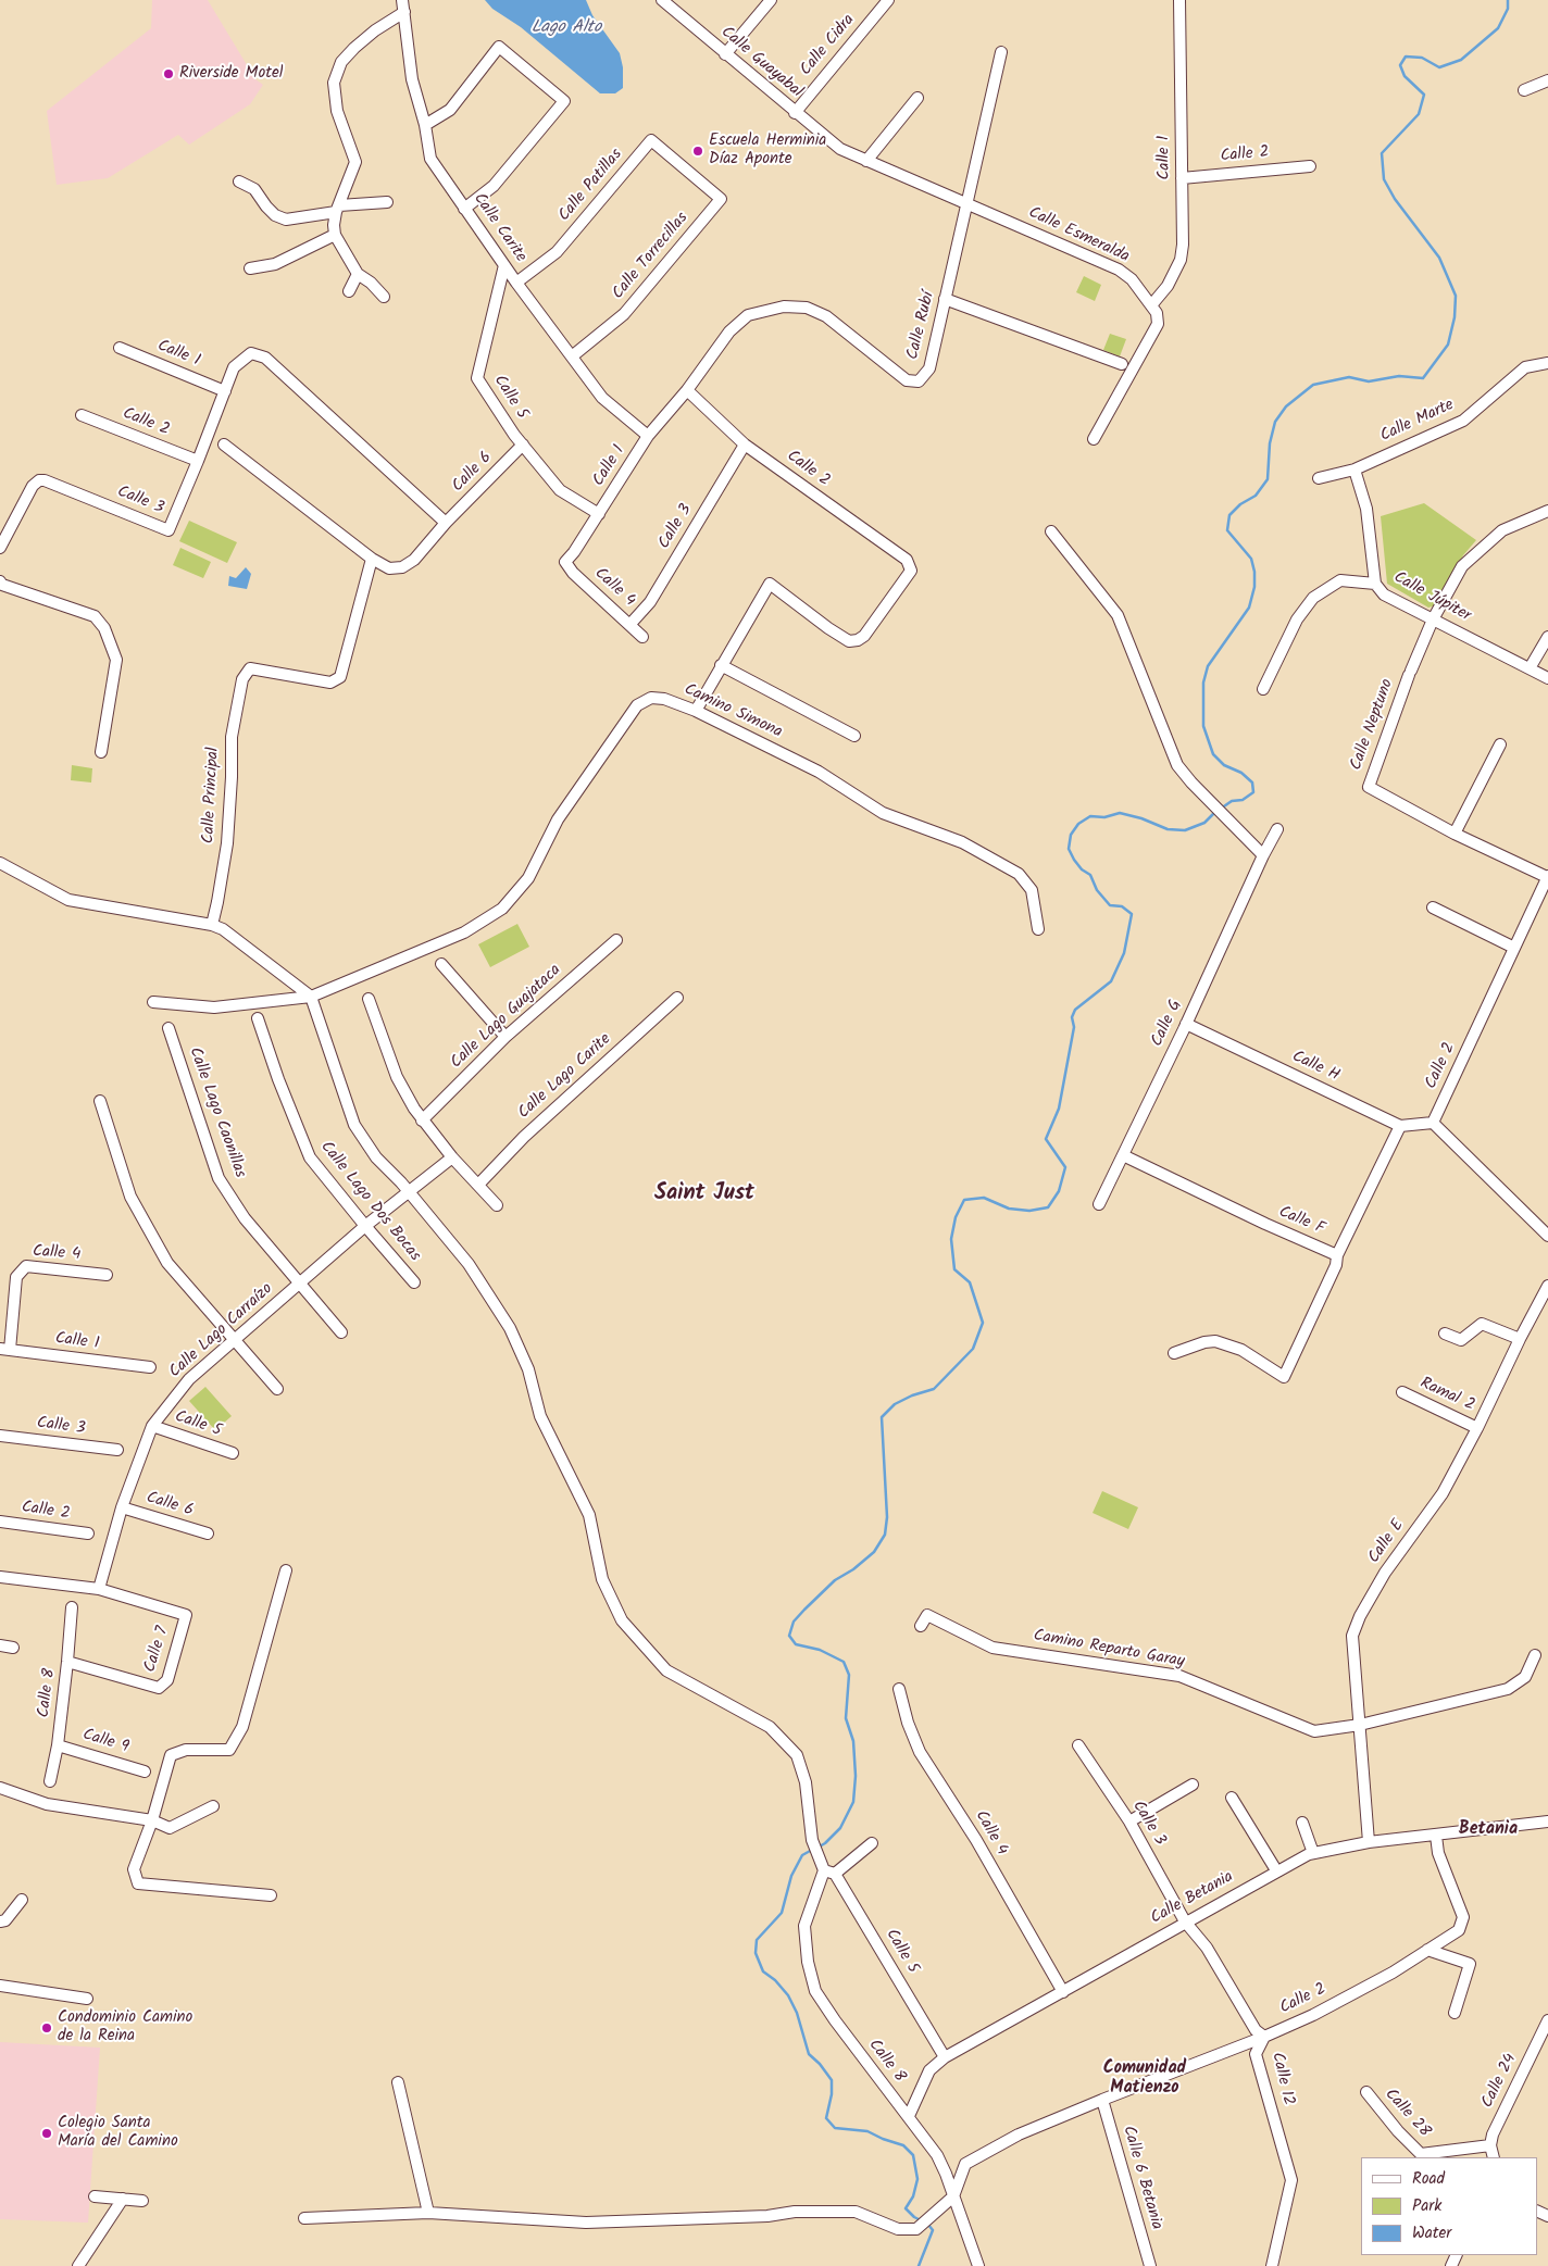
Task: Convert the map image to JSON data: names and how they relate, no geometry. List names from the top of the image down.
{
  "streets": {
    "street": [
      "Calle Cidra",
      "Calle Guayabal",
      "Calle 2",
      "Calle 1",
      "Calle Patillas",
      "Calle Carite",
      "Calle Esmeralda",
      "Calle Torrecillas",
      "Calle Rubí",
      "Calle 5",
      "Calle Marte",
      "Calle 6",
      "Calle 3",
      "Calle 4",
      "Calle Júpiter",
      "Camino Simona",
      "Calle Neptuno",
      "Calle Principal",
      "Calle Lago Guajataca",
      "Calle G",
      "Calle H",
      "Calle Lago Carite",
      "Calle Lago Caonillas",
      "Calle Lago Dos Bocas",
      "Calle F",
      "Calle Lago Carraízo",
      "Ramal 2",
      "Calle E",
      "Calle 7",
      "Camino Reparto Garay",
      "Calle 8",
      "Calle 9",
      "Calle Betania",
      "Calle 12",
      "Calle 24",
      "Calle 28",
      "Calle 6 Betania"
    ]
  },
  "crossings": [
    ["Calle Cidra", "Calle Guayabal"],
    ["Calle Guayabal", "Calle Esmeralda"],
    ["Calle 2", "Calle 1"],
    ["Calle 2", "Calle Rubí"],
    ["Calle 2", "Calle 3"],
    ["Calle 2", "Calle Neptuno"],
    ["Calle 2", "Calle 8"],
    ["Calle 2", "Calle Betania"],
    ["Calle 2", "Calle 12"],
    ["Calle 2", "Calle 6 Betania"],
    ["Calle 1", "Calle Carite"],
    ["Calle 1", "Calle Esmeralda"],
    ["Calle 1", "Calle Rubí"],
    ["Calle 1", "Calle 5"],
    ["Calle 1", "Calle 3"],
    ["Calle 1", "Calle 4"],
    ["Calle Patillas", "Calle Carite"],
    ["Calle Patillas", "Calle Torrecillas"],
    ["Calle Carite", "Calle Torrecillas"],
    ["Calle Carite", "Calle 5"],
    ["Calle Esmeralda", "Calle Rubí"],
    ["Calle 5", "Calle 6"],
    ["Calle 5", "Camino Simona"],
    ["Calle 5", "Calle Lago Carraízo"],
    ["Calle 5", "Calle 8"],
    ["Calle 5", "Calle Betania"],
    ["Calle Marte", "Calle Júpiter"],
    ["Calle 6", "Calle 3"],
    ["Calle 6", "Calle Principal"],
    ["Calle 6", "Calle Lago Carraízo"],
    ["Calle 3", "Calle 4"],
    ["Calle 3", "Calle Betania"],
    ["Calle 3", "Calle 12"],
    ["Calle 4", "Calle Betania"],
    ["Calle Júpiter", "Calle Neptuno"],
    ["Calle G", "Calle H"],
    ["Calle G", "Calle F"],
    ["Calle H", "Calle F"],
    ["Calle Lago Caonillas", "Calle Lago Carraízo"],
    ["Calle Lago Dos Bocas", "Calle Lago Carraízo"],
    ["Calle Lago Carraízo", "Calle 7"],
    ["Ramal 2", "Calle E"],
    ["Calle E", "Camino Reparto Garay"],
    ["Calle E", "Calle Betania"],
    ["Calle 7", "Calle 8"],
    ["Calle 8", "Calle 9"],
    ["Calle 8", "Calle Betania"],
    ["Calle Betania", "Calle 12"],
    ["Calle 24", "Calle 28"]
  ],
  "districts": ["Saint Just", "Betania", "Comunidad Matienzo"],
  "water": ["Lago Alto"],
  "places": [
    "Riverside Motel",
    "Escuela Herminia Díaz Aponte",
    "Condominio Camino de la Reina",
    "Colegio Santa María del Camino"
  ],
  "legend": ["Road", "Park", "Water"]
}
